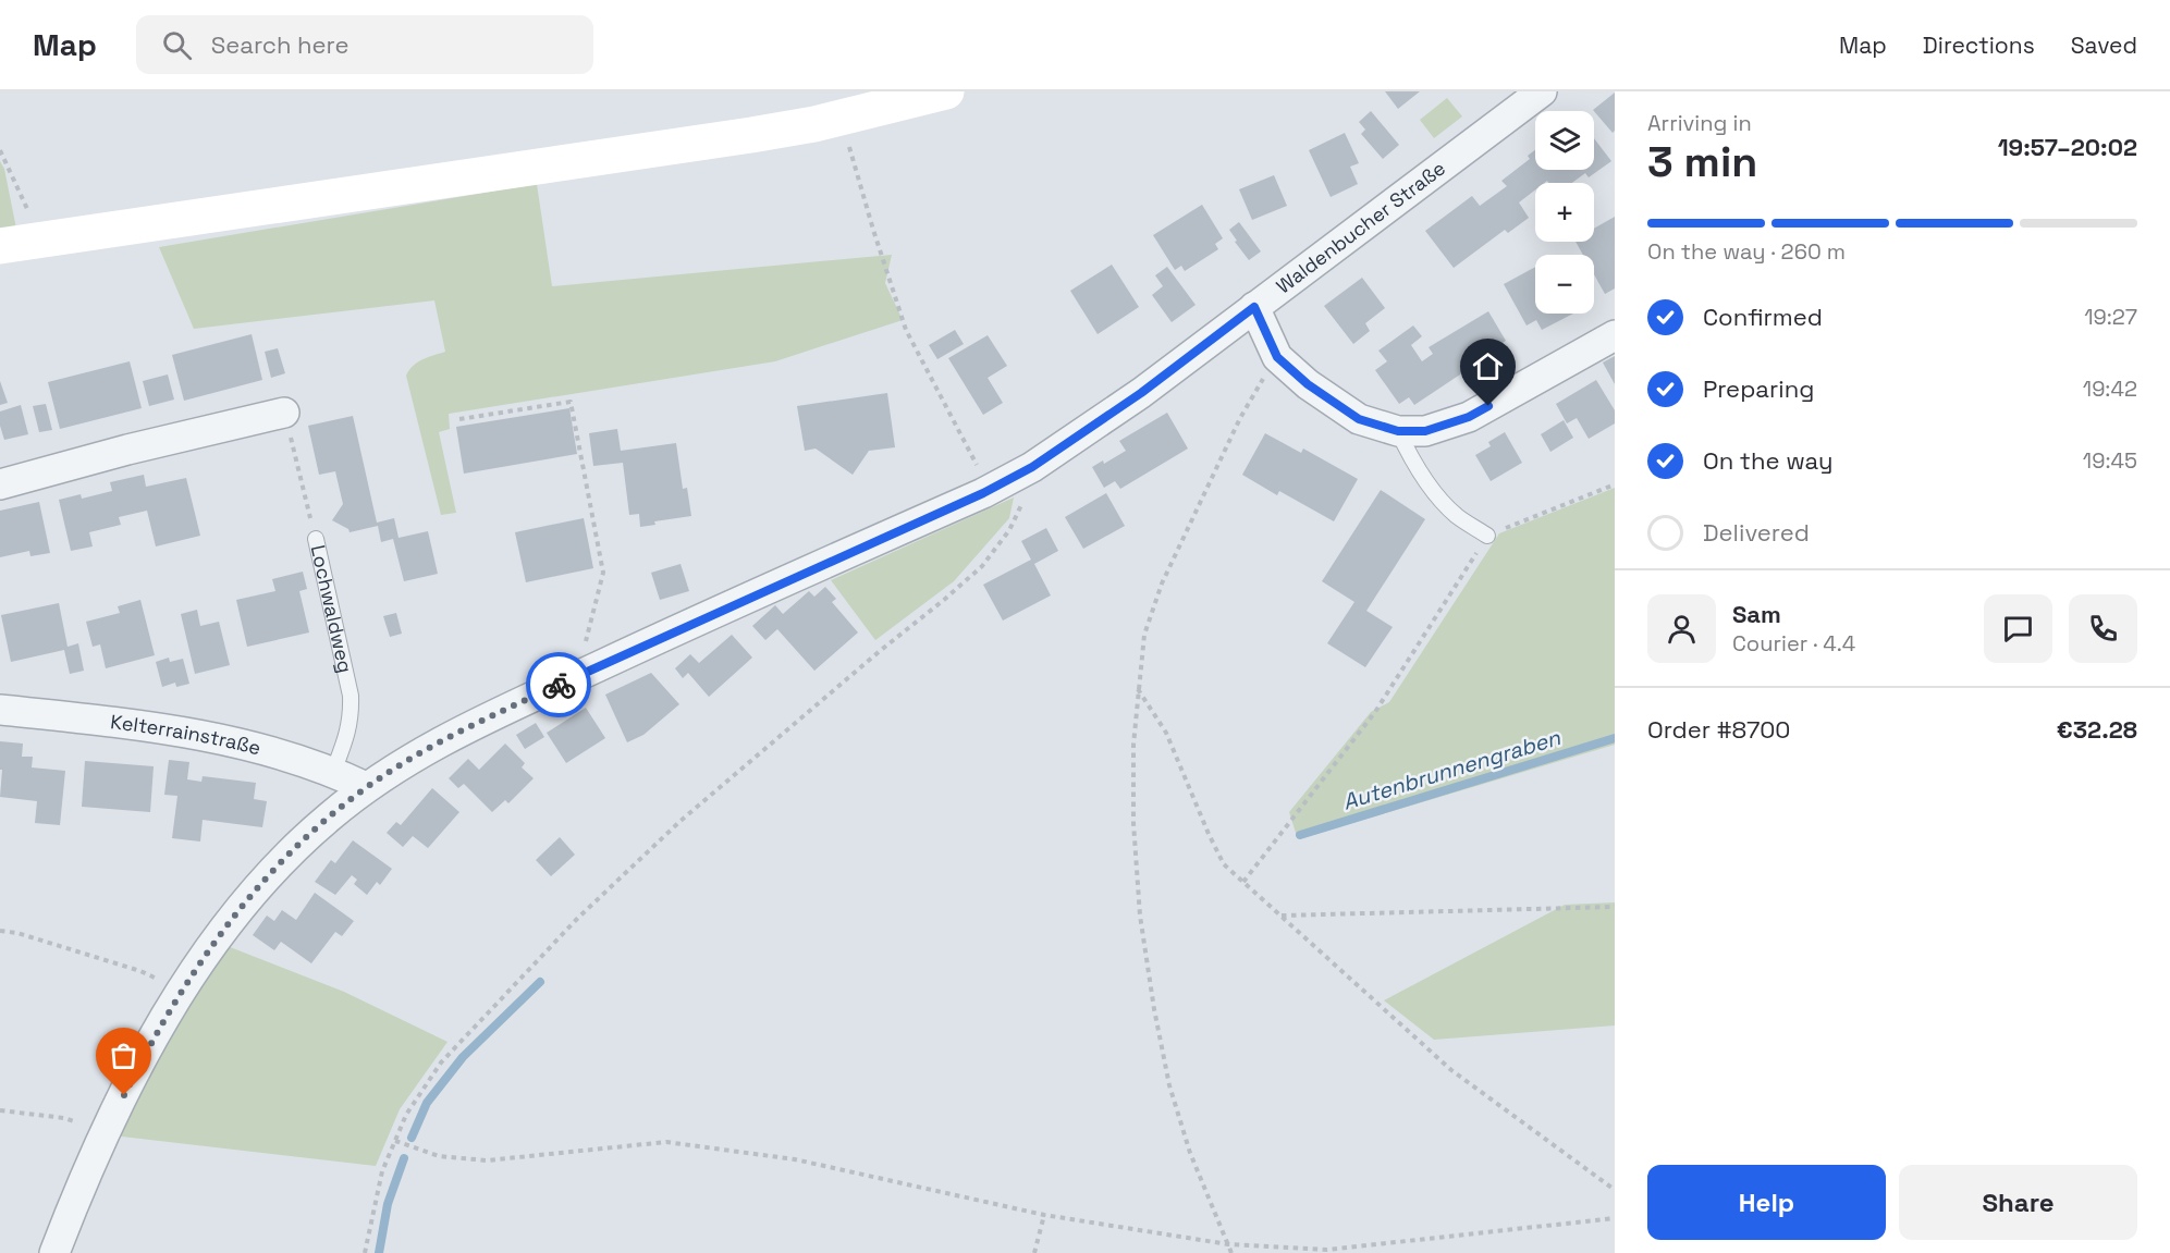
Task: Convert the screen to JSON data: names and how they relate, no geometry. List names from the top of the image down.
{
  "streets": {
    "street": ["Waldenbucher Straße", "Kelterrainstraße"],
    "lane": ["Lochwaldweg"]
  },
  "crossings": [
    ["Waldenbucher Straße", "Kelterrainstraße"],
    ["Lochwaldweg", "Kelterrainstraße"]
  ],
  "water": ["Autenbrunnengraben"],
  "page": {
    "header": "Map",
    "search": "Search here",
    "nav": ["Map", "Directions", "Saved"],
    "heading": ["3 min", "Arriving in", "19:57–20:02"],
    "panel": [
      "Sam",
      "Courier · 4.4",
      "Order #8700",
      "€32.28"
    ],
    "map_buttons": ["+", "−"],
    "bar": "On the way · 260 m",
    "list": [
      ["Confirmed", "19:27"],
      ["Preparing", "19:42"],
      ["On the way", "19:45"],
      "Delivered"
    ],
    "buttons": ["Help", "Share"]
  }
}
